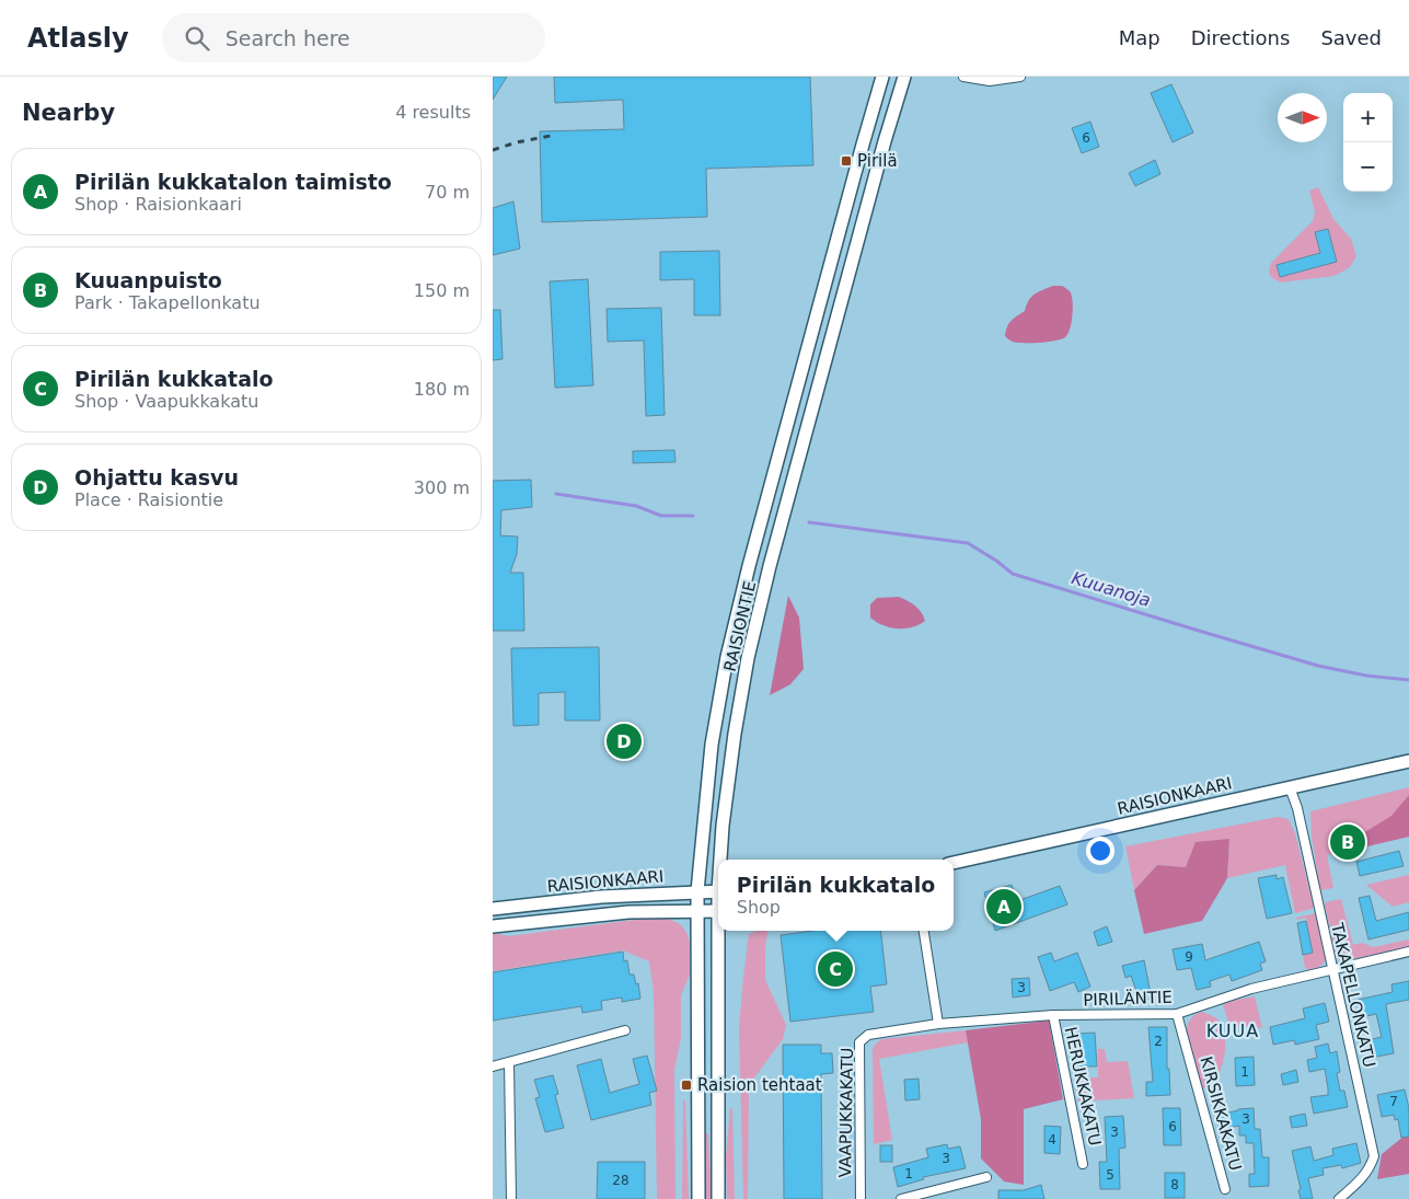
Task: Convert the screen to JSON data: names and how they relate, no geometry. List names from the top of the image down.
{
  "streets": {
    "main road": ["RAISIONTIE", "RAISIONKAARI"],
    "street": [
      "TAKAPELLONKATU",
      "PIRILÄNTIE",
      "HERUKKAKATU",
      "VAAPUKKAKATU",
      "KIRSIKKAKATU"
    ]
  },
  "crossings": [
    ["RAISIONTIE", "RAISIONKAARI"],
    ["RAISIONKAARI", "TAKAPELLONKATU"],
    ["TAKAPELLONKATU", "PIRILÄNTIE"],
    ["PIRILÄNTIE", "HERUKKAKATU"],
    ["PIRILÄNTIE", "VAAPUKKAKATU"],
    ["PIRILÄNTIE", "KIRSIKKAKATU"]
  ],
  "districts": ["KUUA"],
  "water": ["Kuuanoja"],
  "places": {
    "transit": ["Pirilä", "Raision tehtaat"]
  },
  "house_numbers": [
    "6",
    "9",
    "3",
    "2",
    "1",
    "7",
    "3",
    "6",
    "3",
    "4",
    "3",
    "1",
    "5",
    "28",
    "8"
  ],
  "north": "right",
  "page": {
    "header": "Atlasly",
    "search": "Search here",
    "nav": ["Map", "Directions", "Saved"],
    "heading": ["Nearby", "4 results"],
    "map_buttons": ["+", "−"],
    "list": [
      {
        "mark": "A",
        "name": "Pirilän kukkatalon taimisto",
        "note": "Shop · Raisionkaari",
        "value": "70 m"
      },
      {
        "mark": "B",
        "name": "Kuuanpuisto",
        "note": "Park · Takapellonkatu",
        "value": "150 m"
      },
      {
        "mark": "C",
        "name": "Pirilän kukkatalo",
        "note": "Shop · Vaapukkakatu",
        "value": "180 m"
      },
      {
        "mark": "D",
        "name": "Ohjattu kasvu",
        "note": "Place · Raisiontie",
        "value": "300 m"
      }
    ],
    "pins": [
      "D",
      "B",
      "A",
      "C"
    ],
    "popup": ["Pirilän kukkatalo", "Shop"]
  }
}
